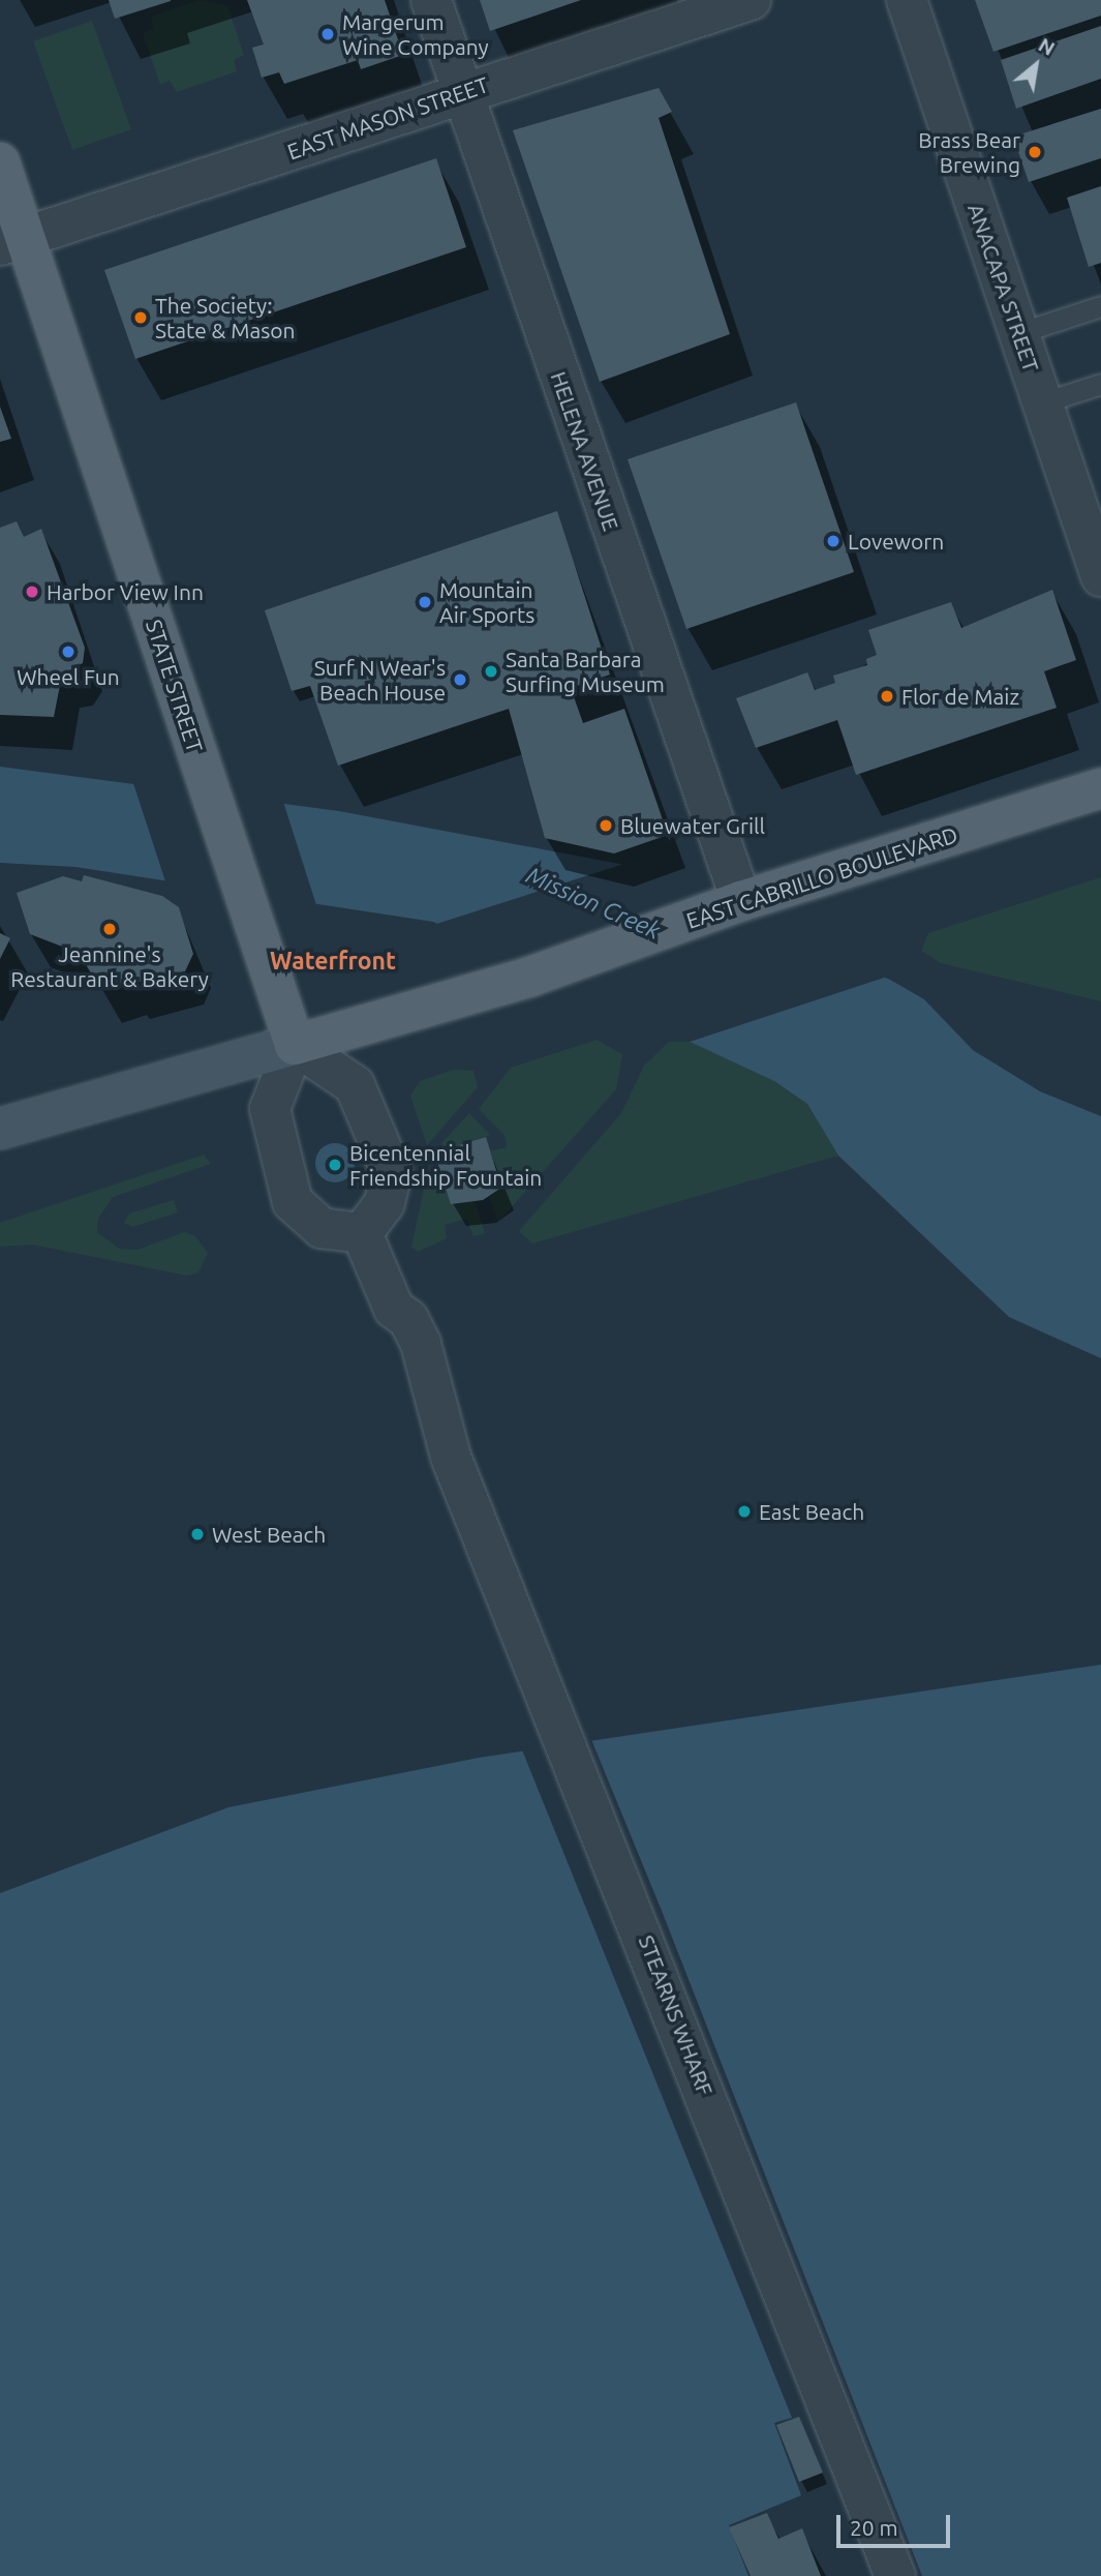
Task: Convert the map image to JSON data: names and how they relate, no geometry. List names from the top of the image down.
{
  "streets": {
    "main road": ["STATE STREET", "EAST CABRILLO BOULEVARD"],
    "street": [
      "EAST MASON STREET",
      "ANACAPA STREET",
      "HELENA AVENUE",
      "STEARNS WHARF"
    ]
  },
  "crossings": [
    ["EAST MASON STREET", "HELENA AVENUE"],
    ["EAST MASON STREET", "STATE STREET"],
    ["HELENA AVENUE", "EAST CABRILLO BOULEVARD"],
    ["STATE STREET", "EAST CABRILLO BOULEVARD"]
  ],
  "districts": ["Waterfront"],
  "water": ["Mission Creek"],
  "places": [
    "Margerum Wine Company",
    "Brass Bear Brewing",
    "The Society: State & Mason",
    "Loveworn",
    "Harbor View Inn",
    "Mountain Air Sports",
    "Wheel Fun",
    "Santa Barbara Surfing Museum",
    "Surf N Wear's Beach House",
    "Flor de Maiz",
    "Bluewater Grill",
    "Jeannine's Restaurant & Bakery",
    "Bicentennial Friendship Fountain",
    "East Beach",
    "West Beach"
  ],
  "scale_bar": "20 m",
  "north": "top right"
}
